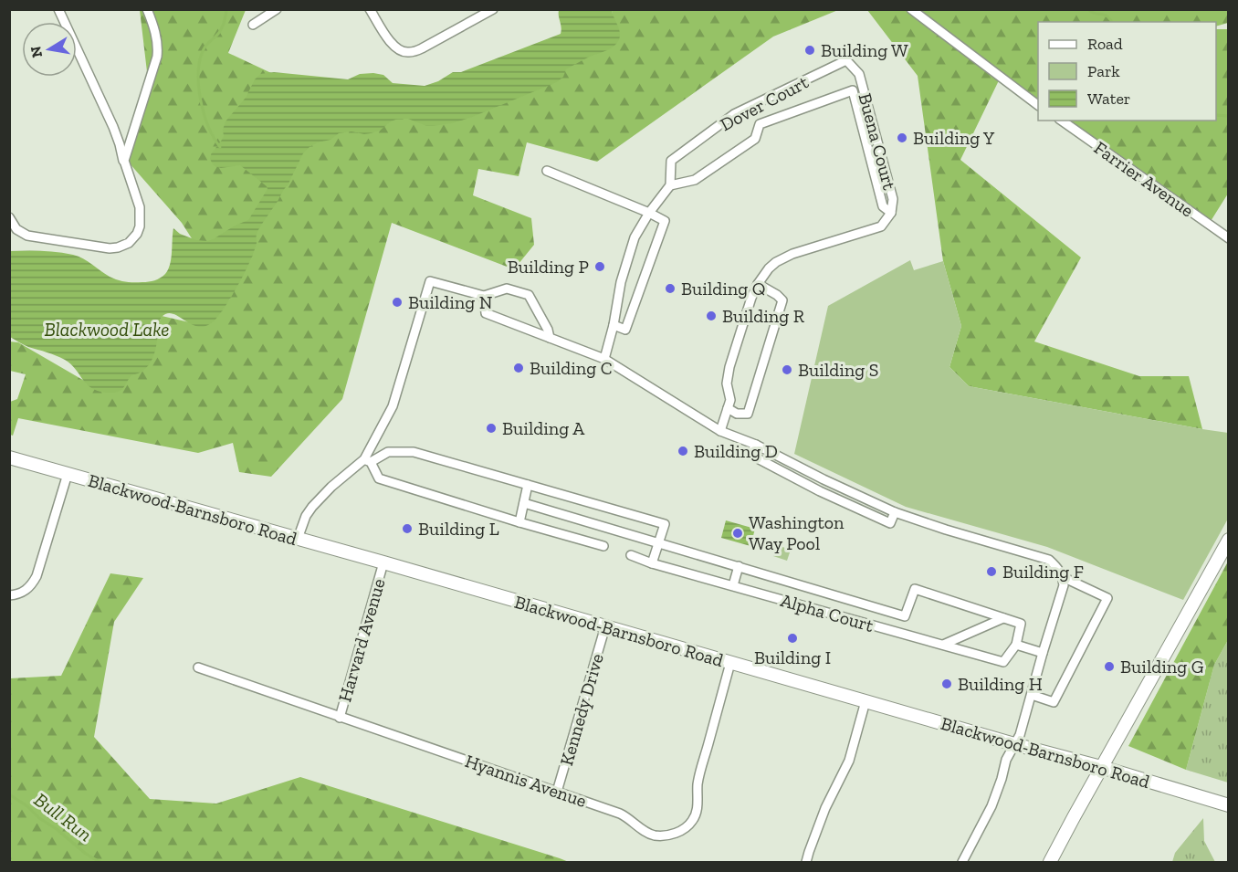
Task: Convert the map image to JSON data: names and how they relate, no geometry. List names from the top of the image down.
{
  "streets": {
    "main road": ["Blackwood-Barnsboro Road"],
    "street": [
      "Dover Court",
      "Buena Court",
      "Farrier Avenue",
      "Alpha Court",
      "Harvard Avenue",
      "Kennedy Drive",
      "Hyannis Avenue"
    ]
  },
  "crossings": [
    ["Dover Court", "Buena Court"],
    ["Blackwood-Barnsboro Road", "Harvard Avenue"],
    ["Blackwood-Barnsboro Road", "Kennedy Drive"],
    ["Blackwood-Barnsboro Road", "Hyannis Avenue"],
    ["Harvard Avenue", "Hyannis Avenue"],
    ["Kennedy Drive", "Hyannis Avenue"]
  ],
  "water": ["Blackwood Lake", "Bull Run"],
  "places": [
    "Building W",
    "Building Y",
    "Building P",
    "Building Q",
    "Building N",
    "Building R",
    "Building C",
    "Building S",
    "Building A",
    "Building D",
    "Building L",
    "Washington Way Pool",
    "Building F",
    "Building I",
    "Building G",
    "Building H"
  ],
  "legend": ["Road", "Park", "Water"],
  "north": "left"
}
